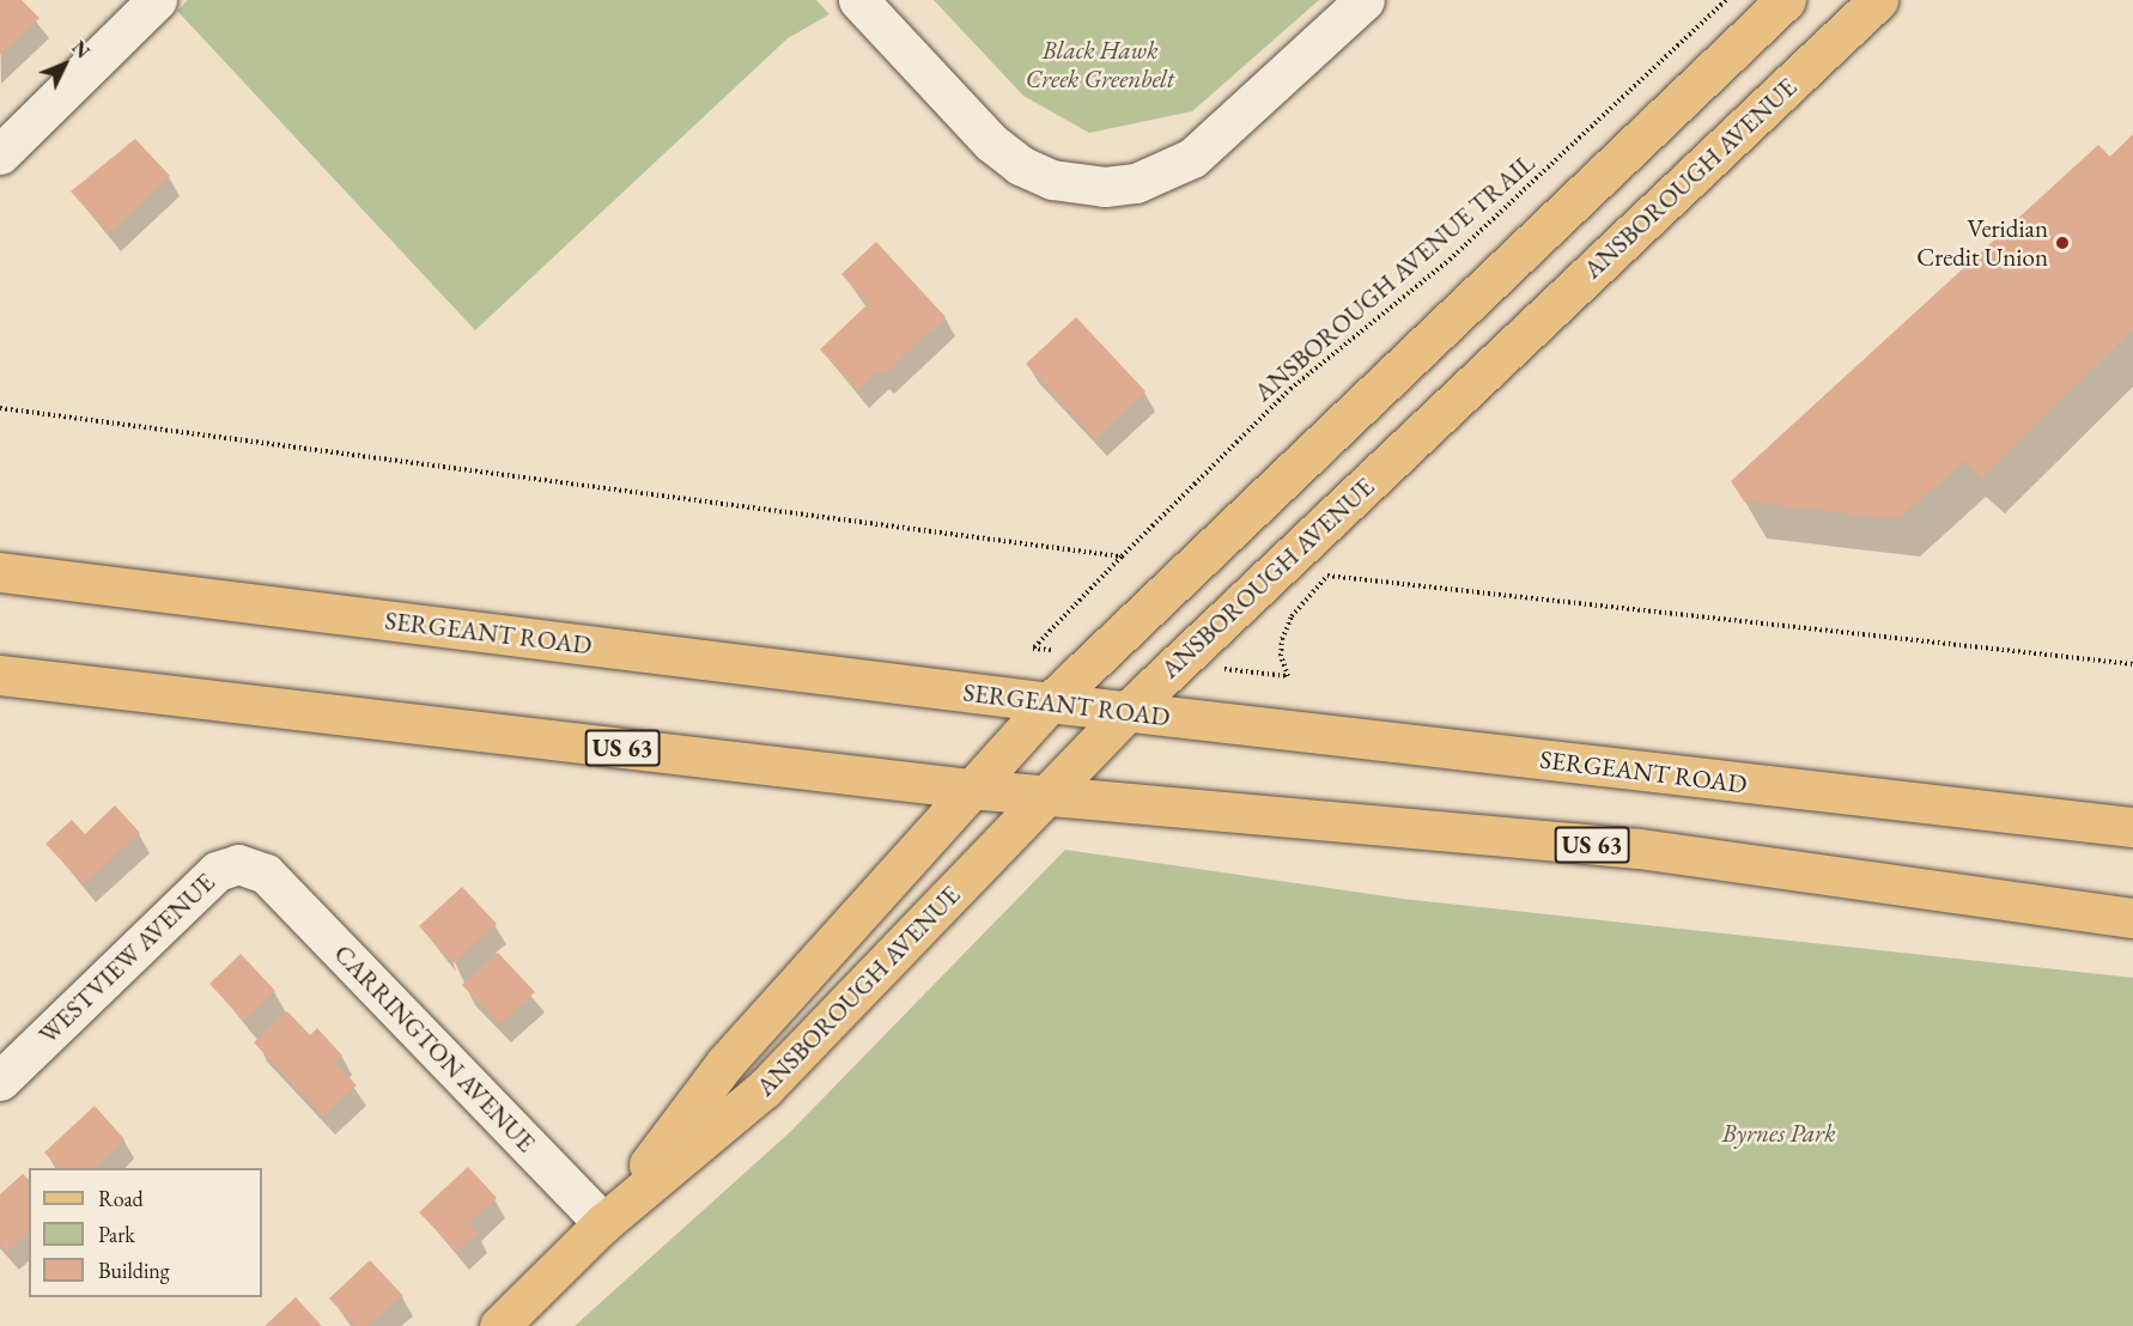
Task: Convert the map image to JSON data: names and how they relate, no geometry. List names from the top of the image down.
{
  "streets": {
    "main road": ["ANSBOROUGH AVENUE", "SERGEANT ROAD", "US 63"],
    "street": ["WESTVIEW AVENUE", "CARRINGTON AVENUE"],
    "path": ["ANSBOROUGH AVENUE TRAIL"]
  },
  "crossings": [
    ["ANSBOROUGH AVENUE", "SERGEANT ROAD"],
    ["ANSBOROUGH AVENUE", "US 63"],
    ["ANSBOROUGH AVENUE", "CARRINGTON AVENUE"],
    ["WESTVIEW AVENUE", "CARRINGTON AVENUE"]
  ],
  "parks": ["Black Hawk Creek Greenbelt", "Byrnes Park"],
  "places": ["Veridian Credit Union"],
  "legend": ["Road", "Park", "Building"],
  "north": "top right"
}
